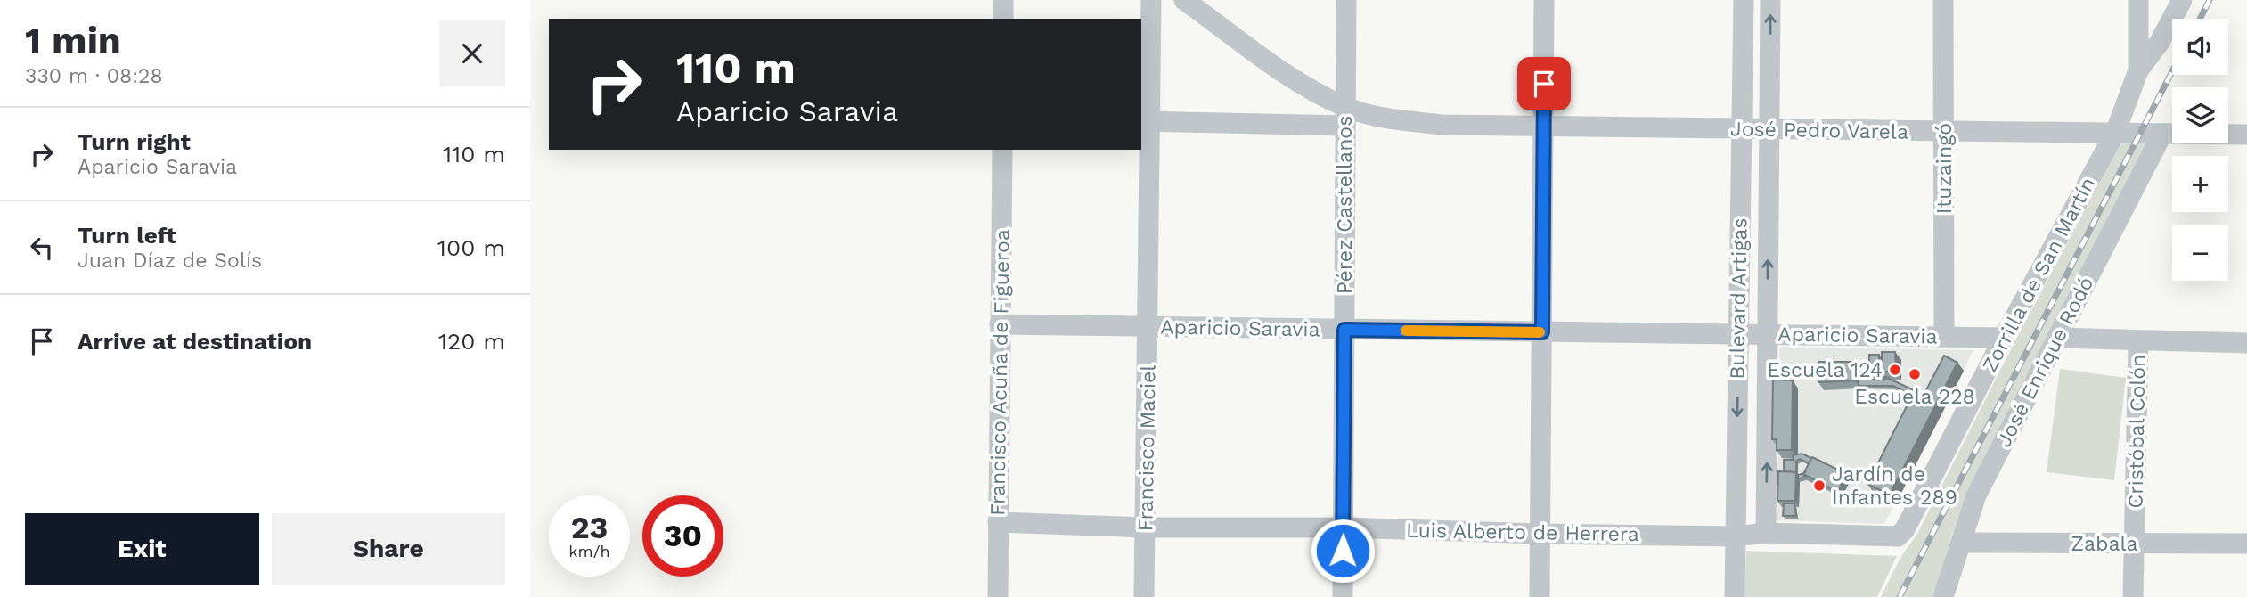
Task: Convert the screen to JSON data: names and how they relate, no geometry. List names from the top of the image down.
{
  "streets": {
    "street": [
      "José Pedro Varela",
      "Ituzaingó",
      "Pérez Castellanos",
      "Zorrilla de San Martín",
      "Bulevard Artigas",
      "Aparicio Saravia",
      "José Enrique Rodó",
      "Francisco Acuña de Figueroa",
      "Cristóbal Colón",
      "Francisco Maciel",
      "Luis Alberto de Herrera",
      "Zabala"
    ]
  },
  "crossings": [
    ["José Pedro Varela", "Ituzaingó"],
    ["José Pedro Varela", "Pérez Castellanos"],
    ["José Pedro Varela", "Zorrilla de San Martín"],
    ["José Pedro Varela", "Bulevard Artigas"],
    ["José Pedro Varela", "José Enrique Rodó"],
    ["Ituzaingó", "Aparicio Saravia"],
    ["Pérez Castellanos", "Aparicio Saravia"],
    ["Pérez Castellanos", "Luis Alberto de Herrera"],
    ["Zorrilla de San Martín", "Aparicio Saravia"],
    ["Zorrilla de San Martín", "Luis Alberto de Herrera"],
    ["Bulevard Artigas", "Aparicio Saravia"],
    ["Bulevard Artigas", "Luis Alberto de Herrera"],
    ["Aparicio Saravia", "Francisco Acuña de Figueroa"],
    ["Aparicio Saravia", "Francisco Maciel"],
    ["José Enrique Rodó", "Zabala"],
    ["Francisco Acuña de Figueroa", "Luis Alberto de Herrera"],
    ["Cristóbal Colón", "Zabala"],
    ["Francisco Maciel", "Luis Alberto de Herrera"]
  ],
  "places": ["Escuela 124", "Escuela 228", "Jardín de Infantes 289"],
  "page": {
    "heading": ["1 min", "330 m · 08:28"],
    "map_buttons": ["+", "−"],
    "turn": ["110 m", "Aparicio Saravia"],
    "list": [
      {
        "name": "Turn right",
        "note": "Aparicio Saravia",
        "value": "110 m"
      },
      {
        "name": "Turn left",
        "note": "Juan Díaz de Solís",
        "value": "100 m"
      },
      {
        "name": "Arrive at destination",
        "value": "120 m"
      }
    ],
    "speed": "23 km/h",
    "limit": "30",
    "buttons": ["Exit", "Share"]
  }
}
